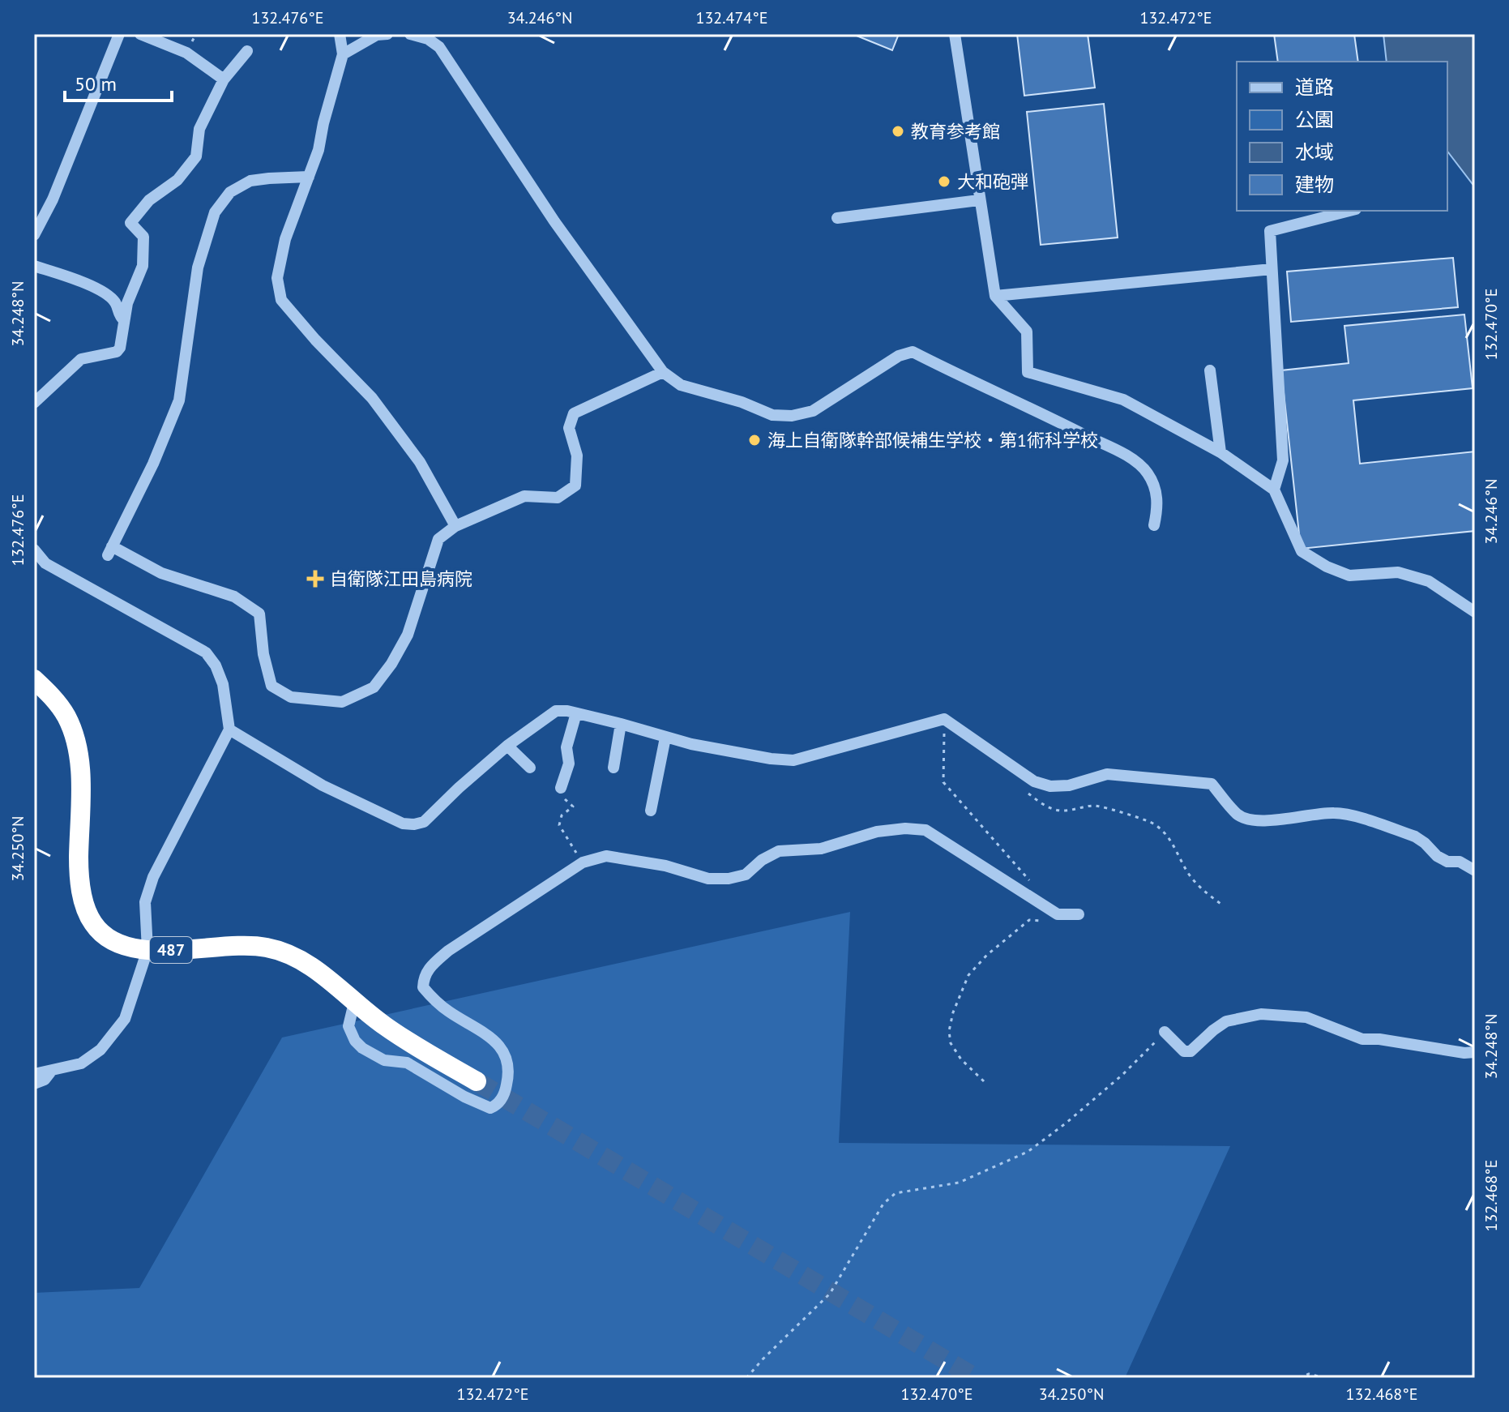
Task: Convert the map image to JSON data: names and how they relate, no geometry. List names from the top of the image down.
{
  "streets": {
    "highway": ["487"]
  },
  "places": {
    "other": ["教育参考館", "大和砲弾", "海上自衛隊幹部候補生学校・第1術科学校"],
    "health": ["自衛隊江田島病院"]
  },
  "legend": [
    "道路",
    "公園",
    "水域",
    "建物"
  ],
  "scale_bar": "50 m",
  "coordinates": [
    "132.476°E",
    "34.246°N",
    "132.474°E",
    "132.472°E",
    "34.248°N",
    "132.470°E",
    "34.250°N",
    "132.468°E"
  ]
}
